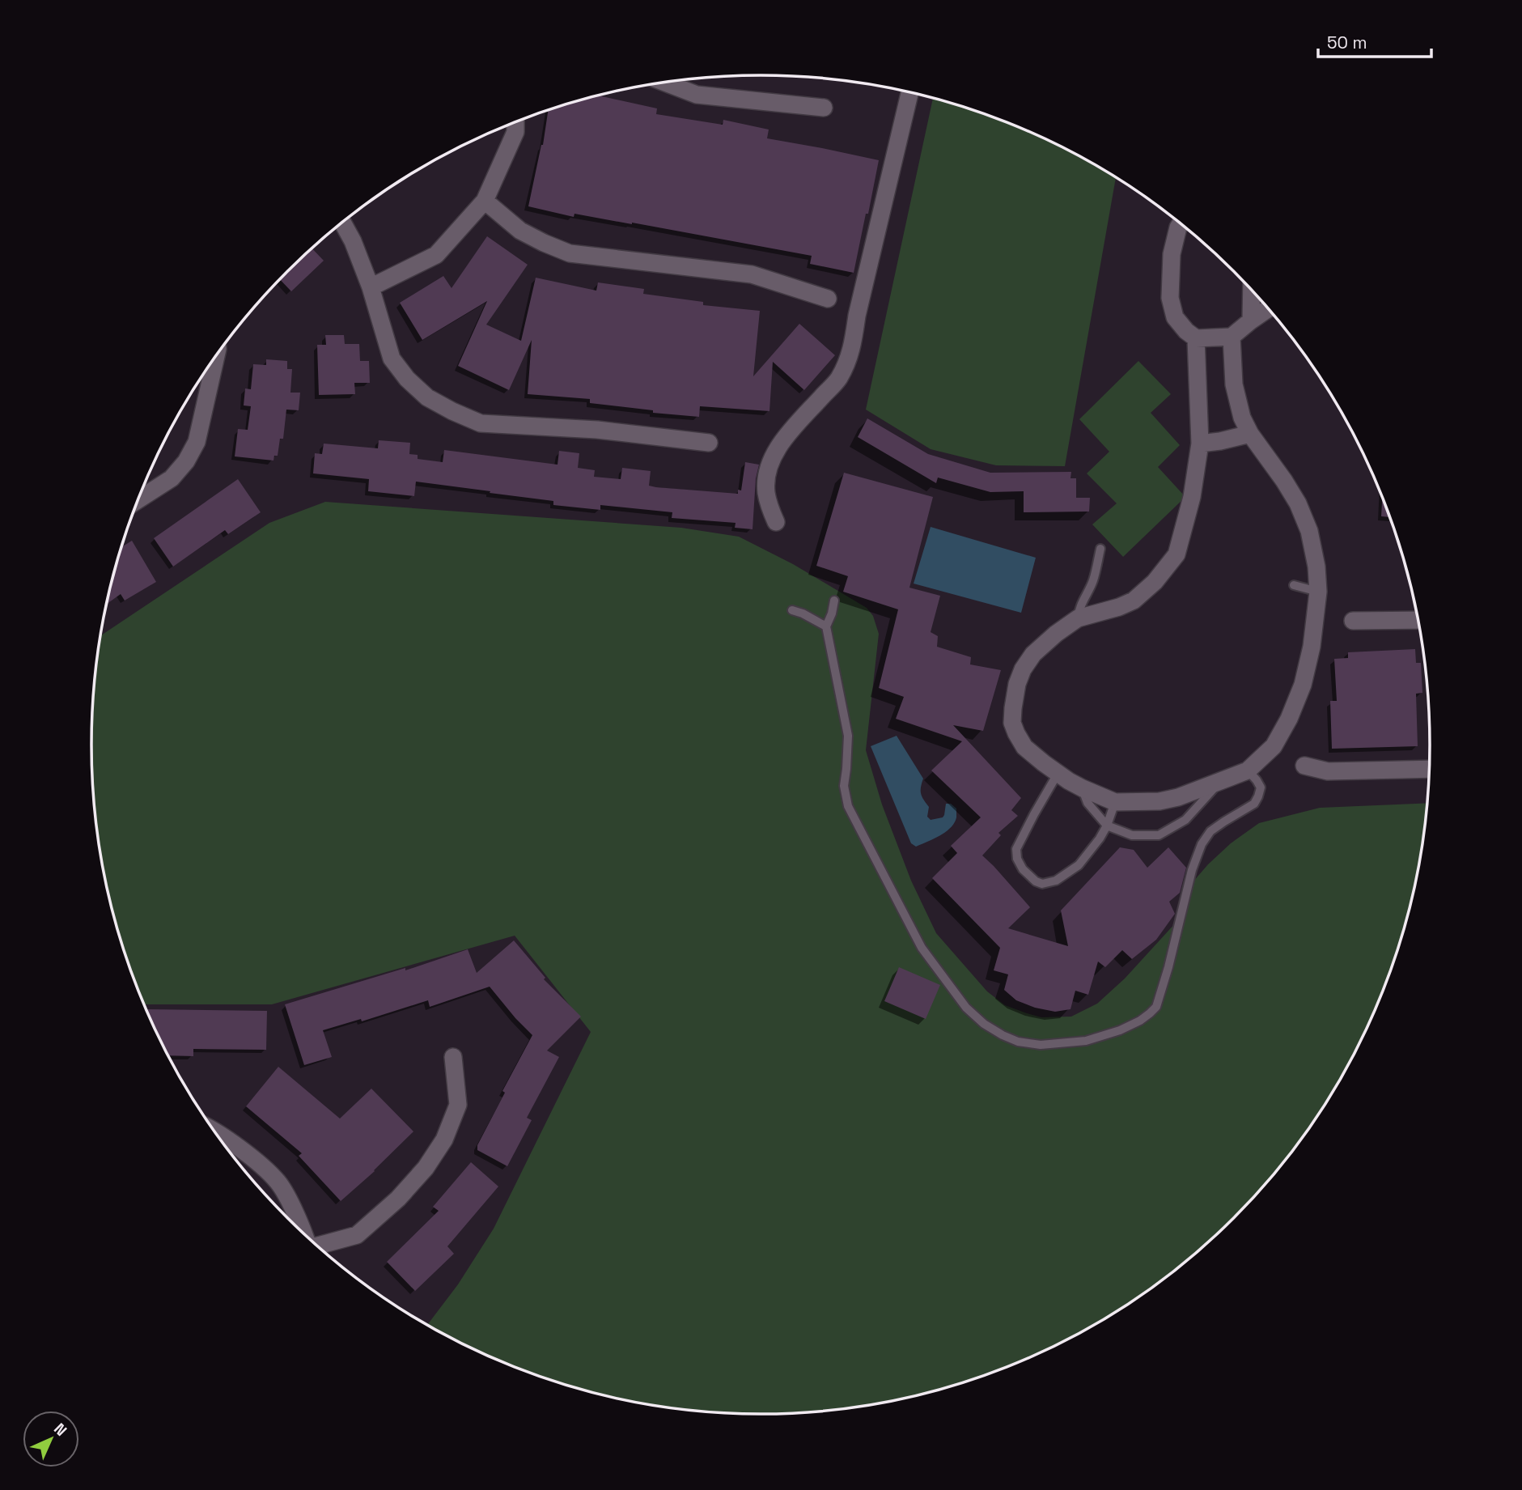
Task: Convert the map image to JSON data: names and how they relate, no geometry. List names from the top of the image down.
{
  "scale_bar": "50 m",
  "north": "top right"
}
